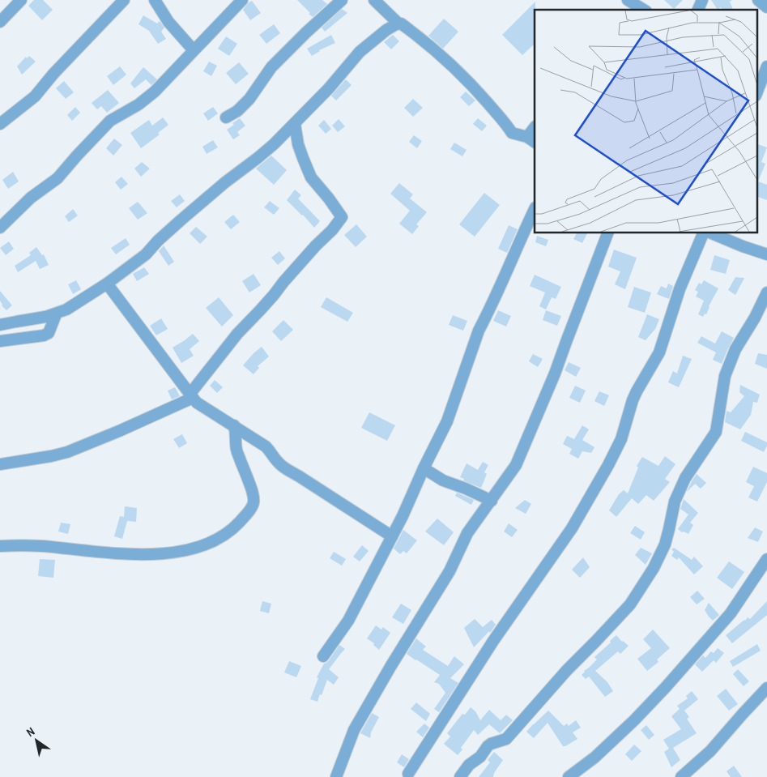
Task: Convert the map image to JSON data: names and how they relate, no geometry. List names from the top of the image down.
{
  "north": "top left"
}
